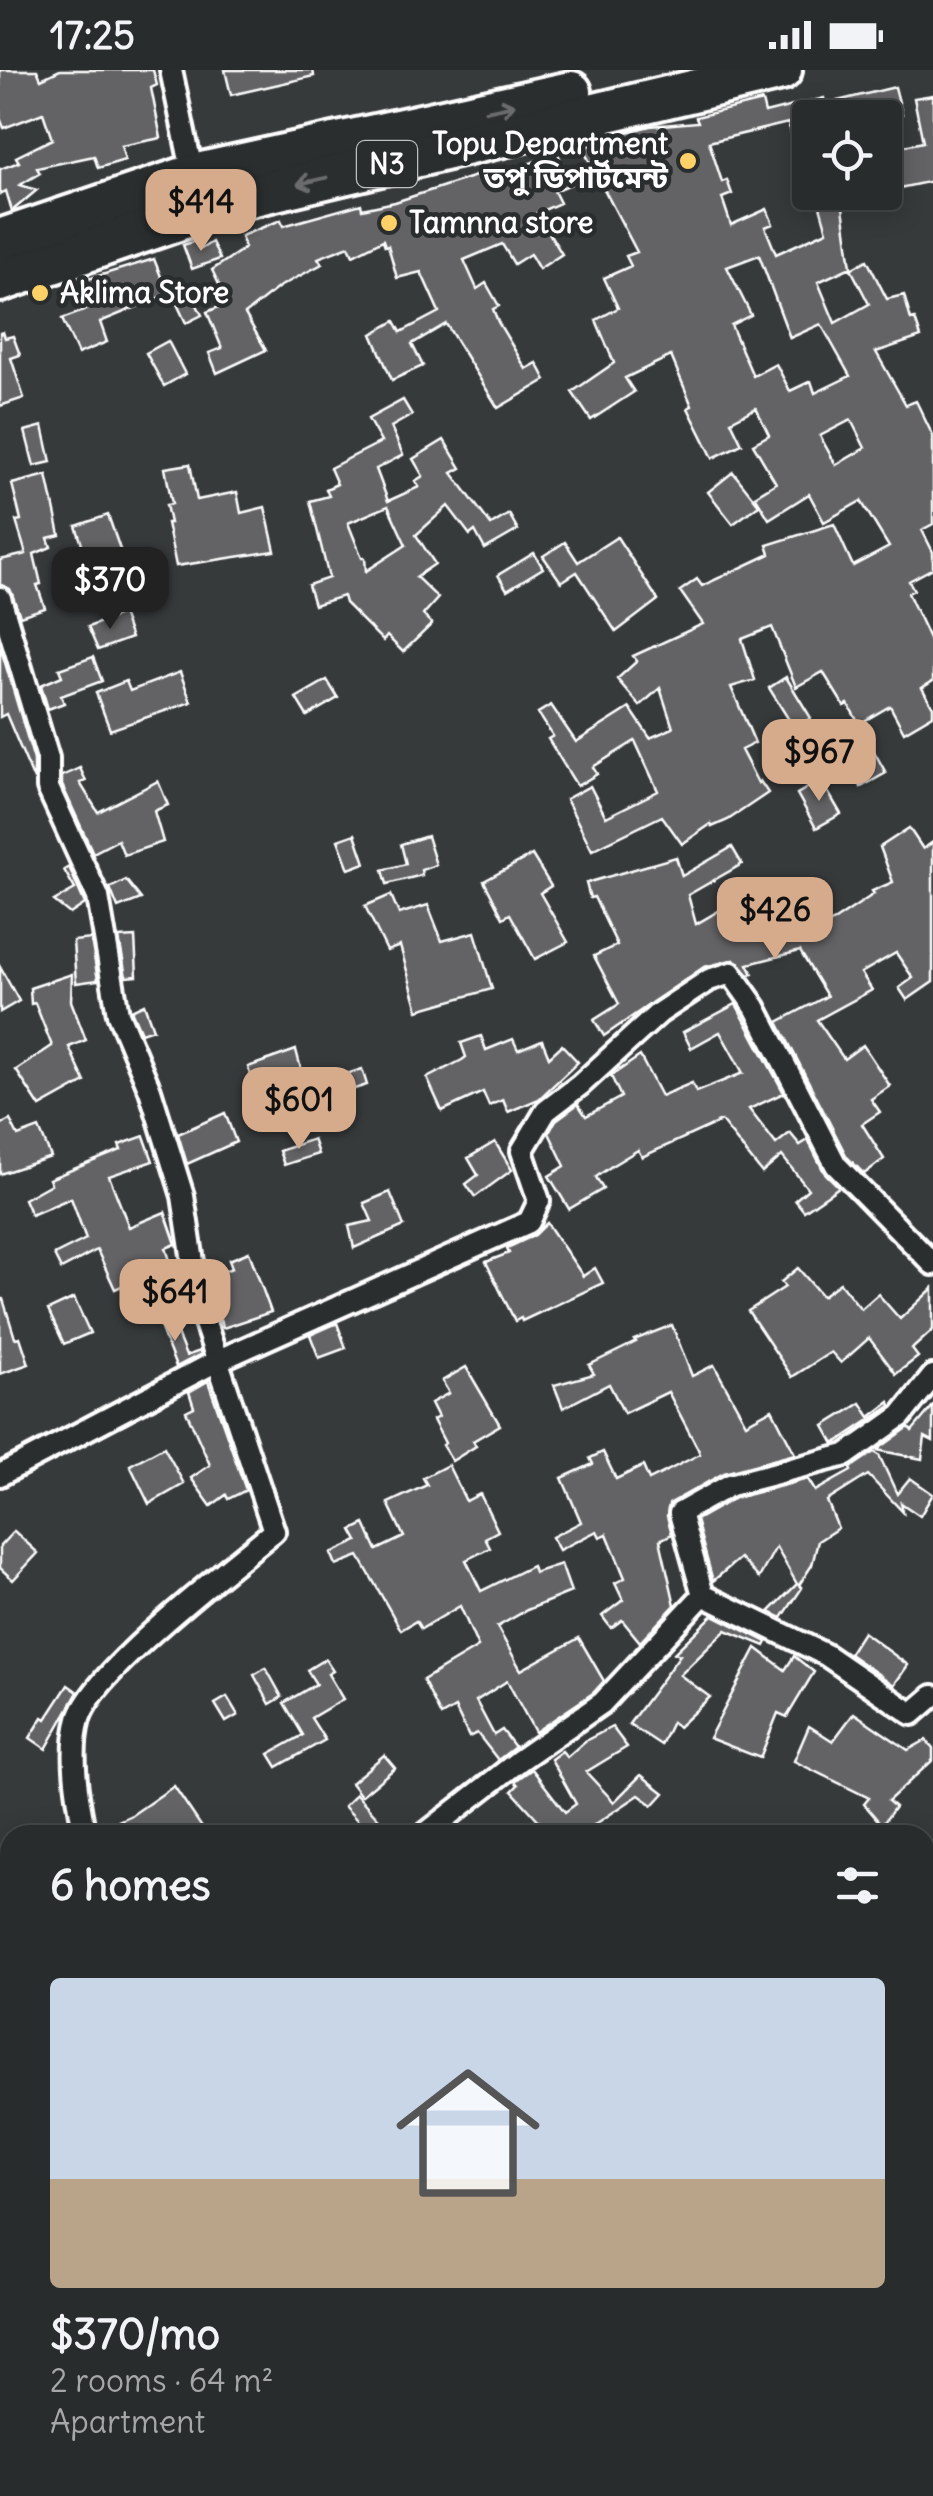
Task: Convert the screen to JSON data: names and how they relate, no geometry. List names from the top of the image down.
{
  "streets": {
    "highway": ["N3"]
  },
  "places": ["Topu Department তপু ডিপার্টমেন্ট", "Tamnna store", "Aklima Store"],
  "page": {
    "status": "17:25",
    "price": [
      "$414",
      "$370",
      "$967",
      "$426",
      "$601",
      "$641"
    ],
    "heading": "6 homes",
    "list": [
      {
        "name": "$370/mo",
        "note": "2 rooms · 64 m² · Apartment"
      }
    ]
  }
}
